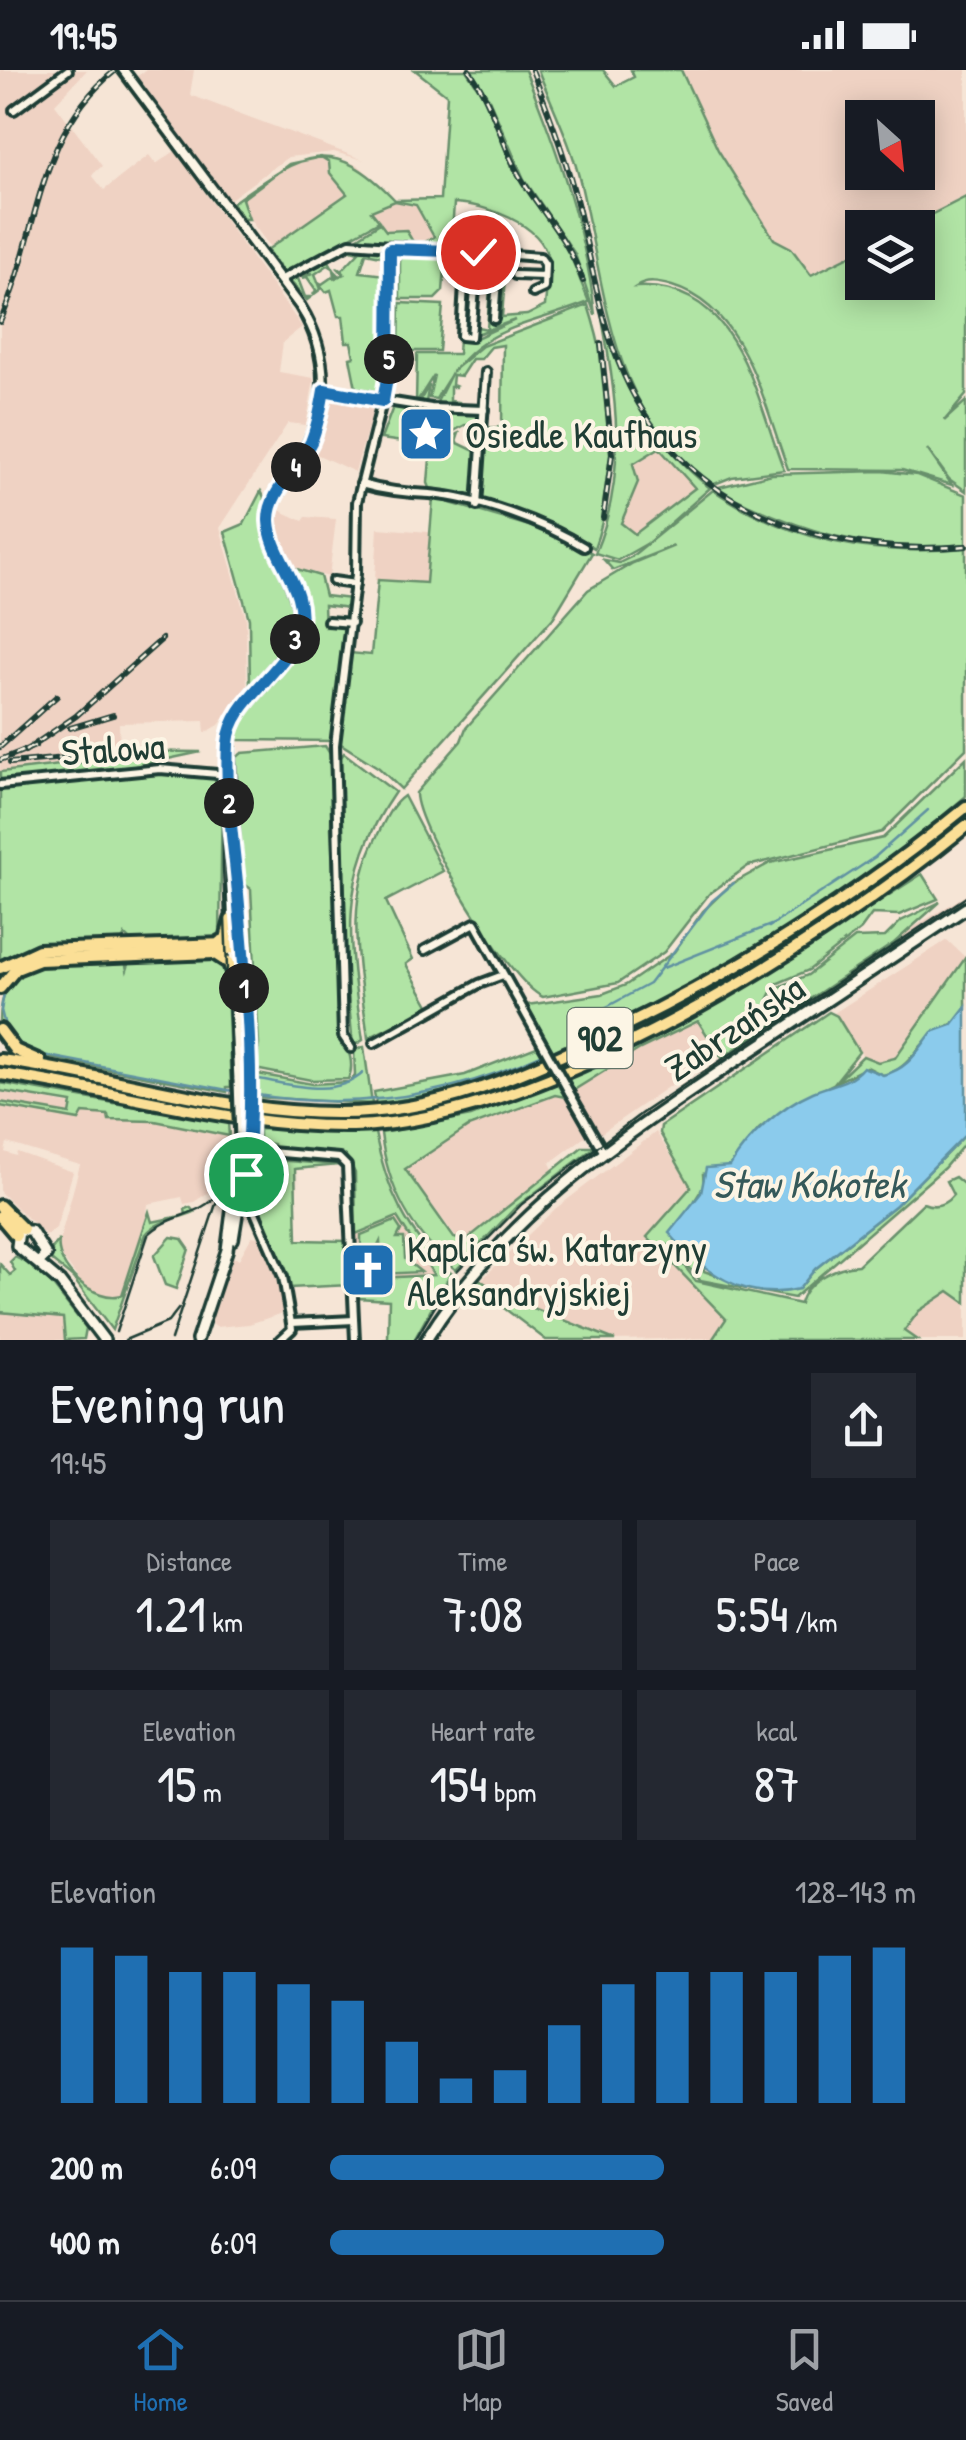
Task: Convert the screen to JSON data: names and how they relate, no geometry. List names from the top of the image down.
{
  "streets": {
    "main road": ["Zabrzańska", "902"],
    "street": ["Stalowa"]
  },
  "water": ["Staw Kokotek"],
  "places": {
    "place": ["Osiedle Kaufhaus"],
    "church": ["Kaplica św. Katarzyny Aleksandryjskiej"]
  },
  "north": "bottom right",
  "page": {
    "status": "19:45",
    "pins": [
      "5",
      "4",
      "3",
      "2",
      "1"
    ],
    "heading": ["Evening run", "19:45"],
    "stats": [
      ["Distance", "1.21 km"],
      ["Time", "7:08"],
      ["Pace", "5:54 /km"],
      ["Elevation", "15 m"],
      ["Heart rate", "154 bpm"],
      ["kcal", "87"]
    ],
    "chart": ["Elevation", "128–143 m"],
    "list": [
      {
        "name": "200 m",
        "note": "6:09"
      },
      {
        "name": "400 m",
        "note": "6:09"
      }
    ],
    "tabs": ["Home", "Map", "Saved"]
  }
}
